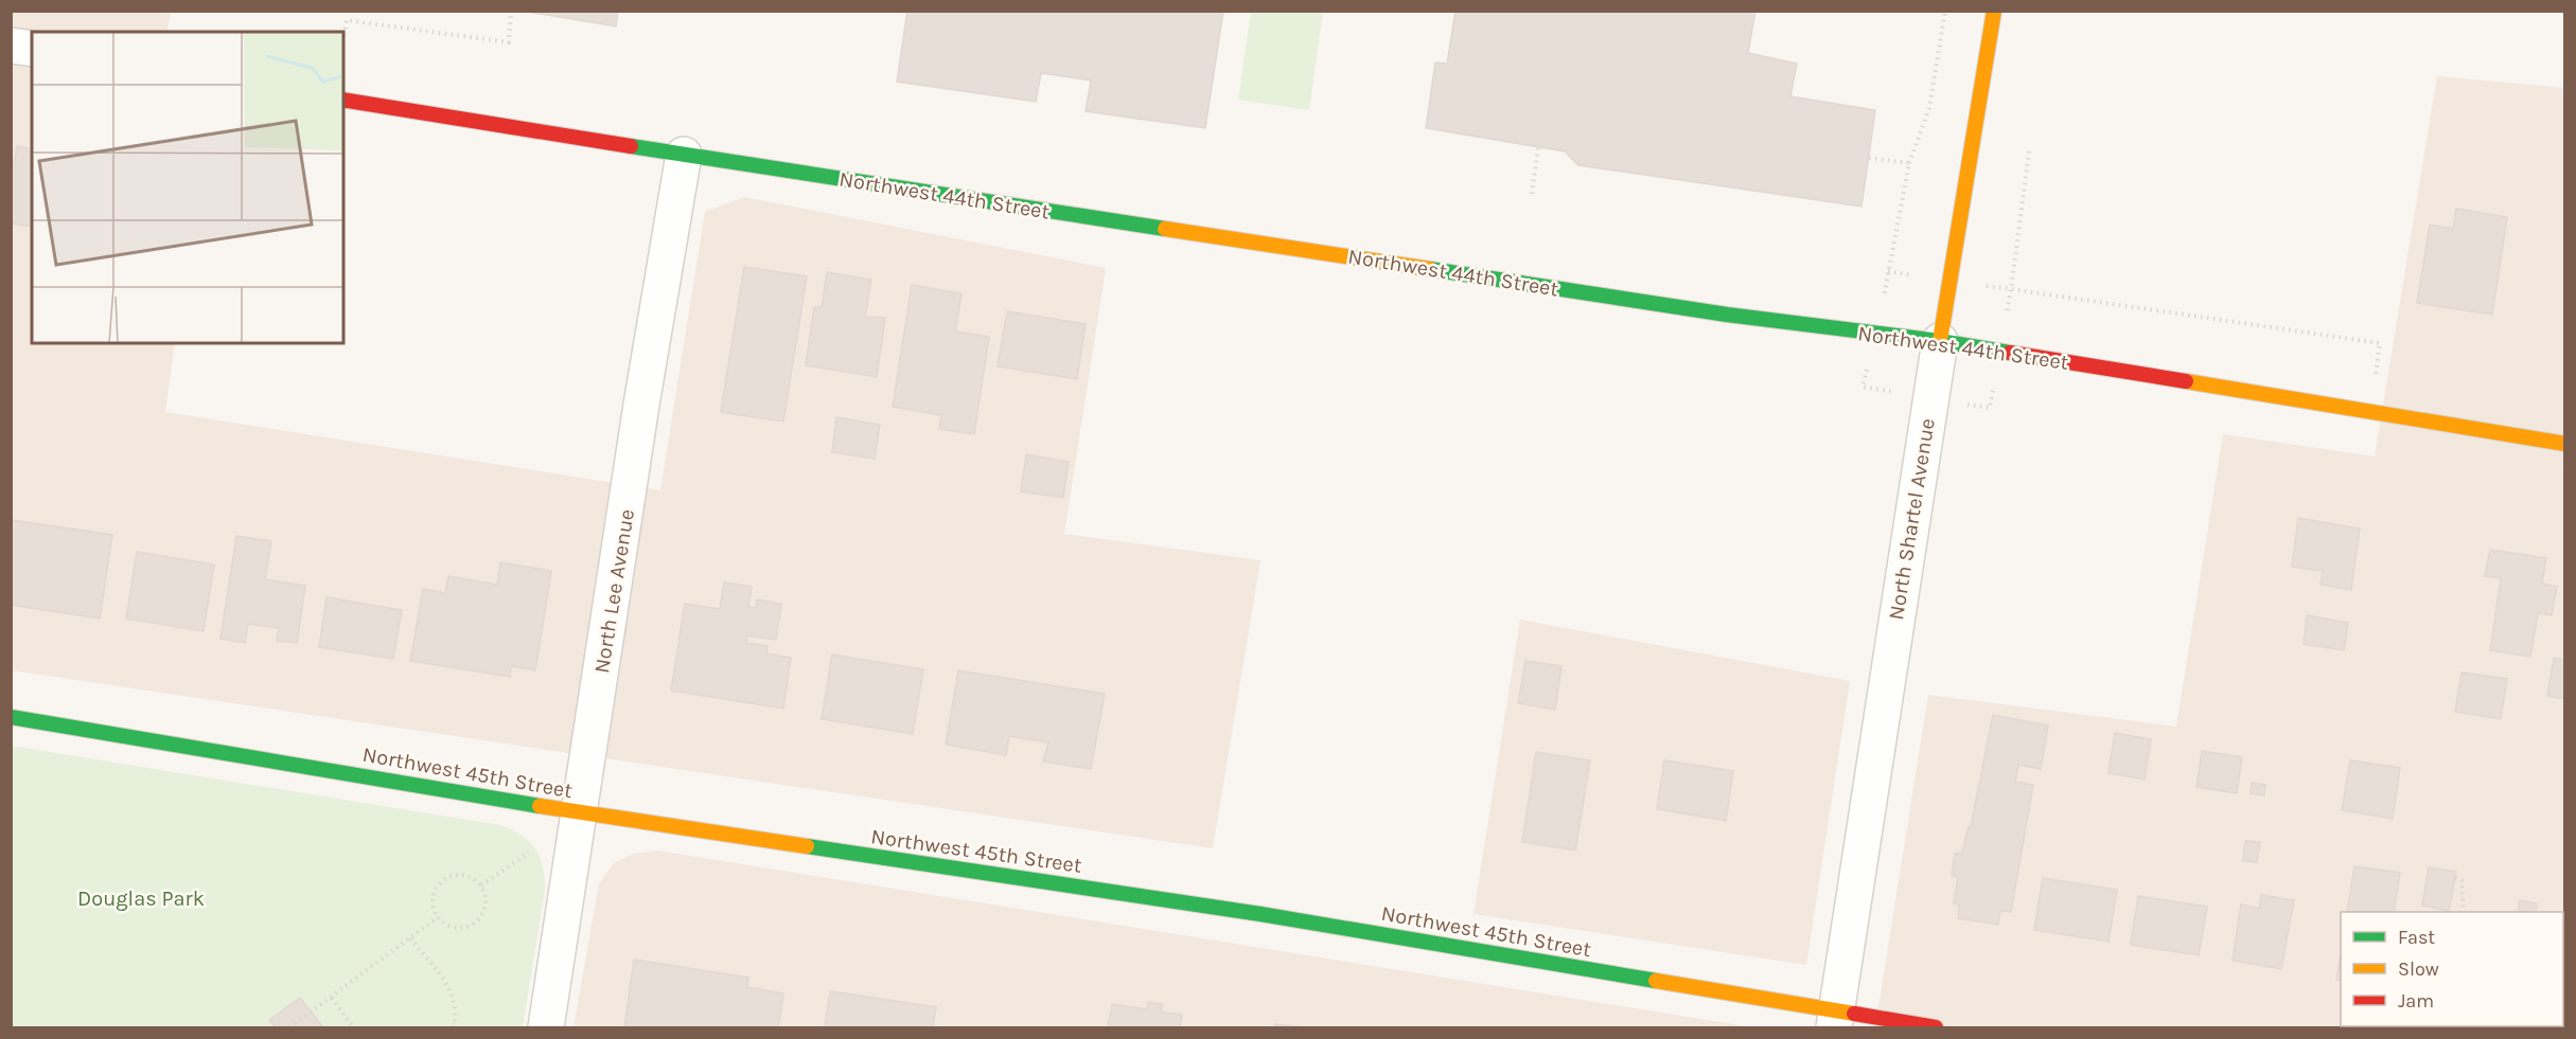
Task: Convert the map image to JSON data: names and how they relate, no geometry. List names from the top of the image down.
{
  "streets": {
    "street": [
      "Northwest 44th Street",
      "North Shartel Avenue",
      "North Lee Avenue",
      "Northwest 45th Street"
    ]
  },
  "crossings": [
    ["Northwest 44th Street", "North Shartel Avenue"],
    ["Northwest 44th Street", "North Lee Avenue"],
    ["North Shartel Avenue", "Northwest 45th Street"],
    ["North Lee Avenue", "Northwest 45th Street"]
  ],
  "parks": ["Douglas Park"],
  "legend": ["Fast", "Slow", "Jam"]
}
